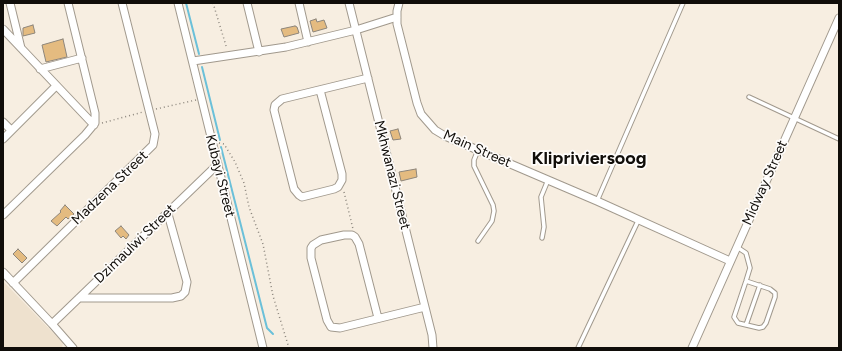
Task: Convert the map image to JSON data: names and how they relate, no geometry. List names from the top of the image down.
{
  "streets": {
    "street": [
      "Main Street",
      "Mkhwanazi Street",
      "Kubayi Street",
      "Midway Street",
      "Madzena Street",
      "Dzimaulwi Street"
    ]
  },
  "crossings": [
    ["Main Street", "Midway Street"],
    ["Kubayi Street", "Dzimaulwi Street"]
  ],
  "districts": ["Klipriviersoog"]
}
